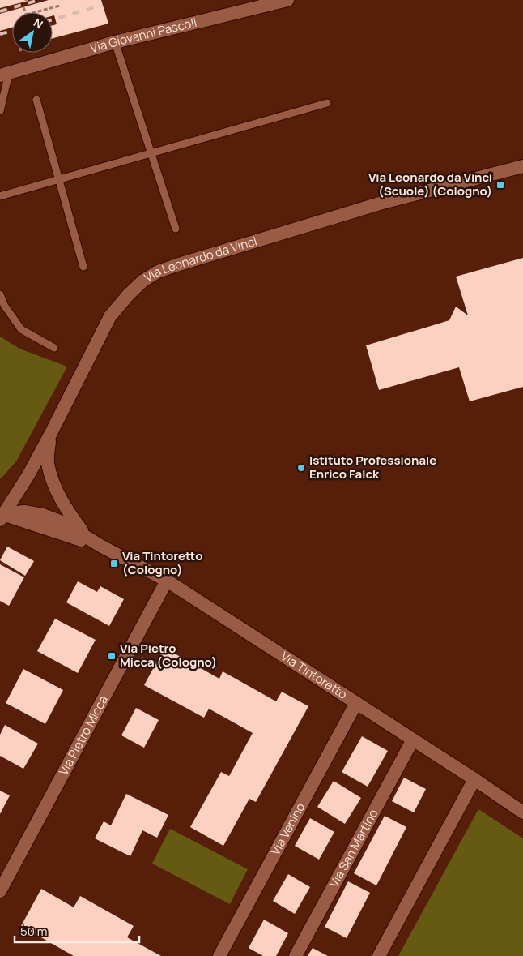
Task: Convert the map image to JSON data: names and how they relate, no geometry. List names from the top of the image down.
{
  "streets": {
    "street": [
      "Via Giovanni Pascoli",
      "Via Leonardo da Vinci",
      "Via Tintoretto",
      "Via Pietro Micca",
      "Via Venino",
      "Via San Martino"
    ]
  },
  "crossings": [
    ["Via Leonardo da Vinci", "Via Tintoretto"],
    ["Via Tintoretto", "Via Pietro Micca"],
    ["Via Tintoretto", "Via Venino"],
    ["Via Tintoretto", "Via San Martino"]
  ],
  "places": {
    "transit": ["Via Leonardo da Vinci (Scuole) (Cologno)", "Via Tintoretto (Cologno)", "Via Pietro Micca (Cologno)"],
    "other": ["Istituto Professionale Enrico Falck"]
  },
  "scale_bar": "50 m",
  "north": "top right"
}
